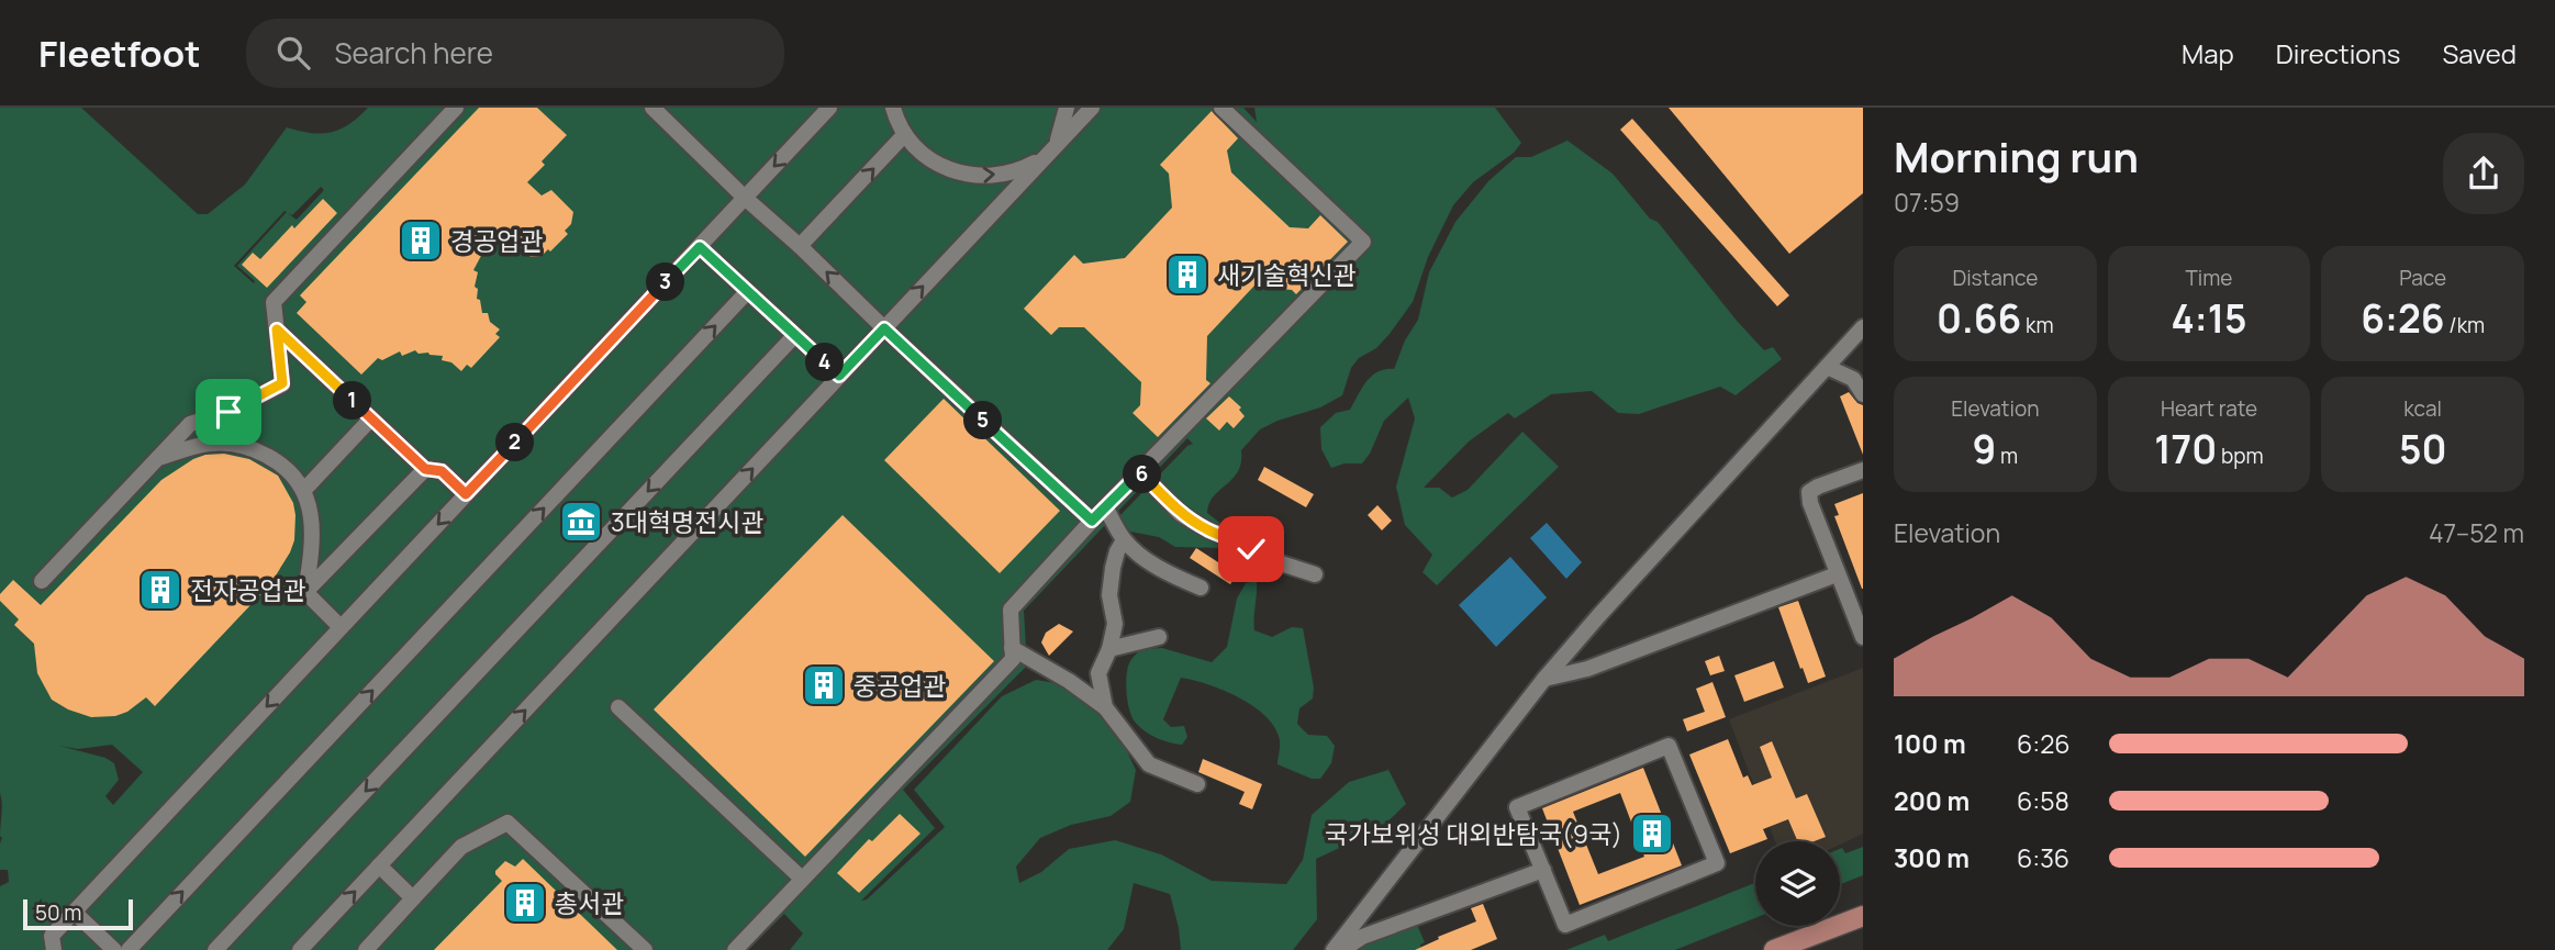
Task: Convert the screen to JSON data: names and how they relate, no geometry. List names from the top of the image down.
{
  "places": {
    "building": [
      "경공업관",
      "새기술혁신관",
      "전자공업관",
      "중공업관",
      "국가보위성 대외반탐국(9국)",
      "총서관"
    ],
    "museum": ["3대혁명전시관"]
  },
  "scale_bar": "50 m",
  "page": {
    "header": "Fleetfoot",
    "search": "Search here",
    "nav": ["Map", "Directions", "Saved"],
    "heading": ["Morning run", "07:59"],
    "stats": [
      ["Distance", "0.66 km"],
      ["Time", "4:15"],
      ["Pace", "6:26 /km"],
      ["Elevation", "9 m"],
      ["Heart rate", "170 bpm"],
      ["kcal", "50"]
    ],
    "pins": [
      "3",
      "4",
      "1",
      "5",
      "2",
      "6"
    ],
    "chart": ["Elevation", "47–52 m"],
    "list": [
      {
        "name": "100 m",
        "note": "6:26"
      },
      {
        "name": "200 m",
        "note": "6:58"
      },
      {
        "name": "300 m",
        "note": "6:36"
      }
    ],
    "scale": "50 m"
  }
}
